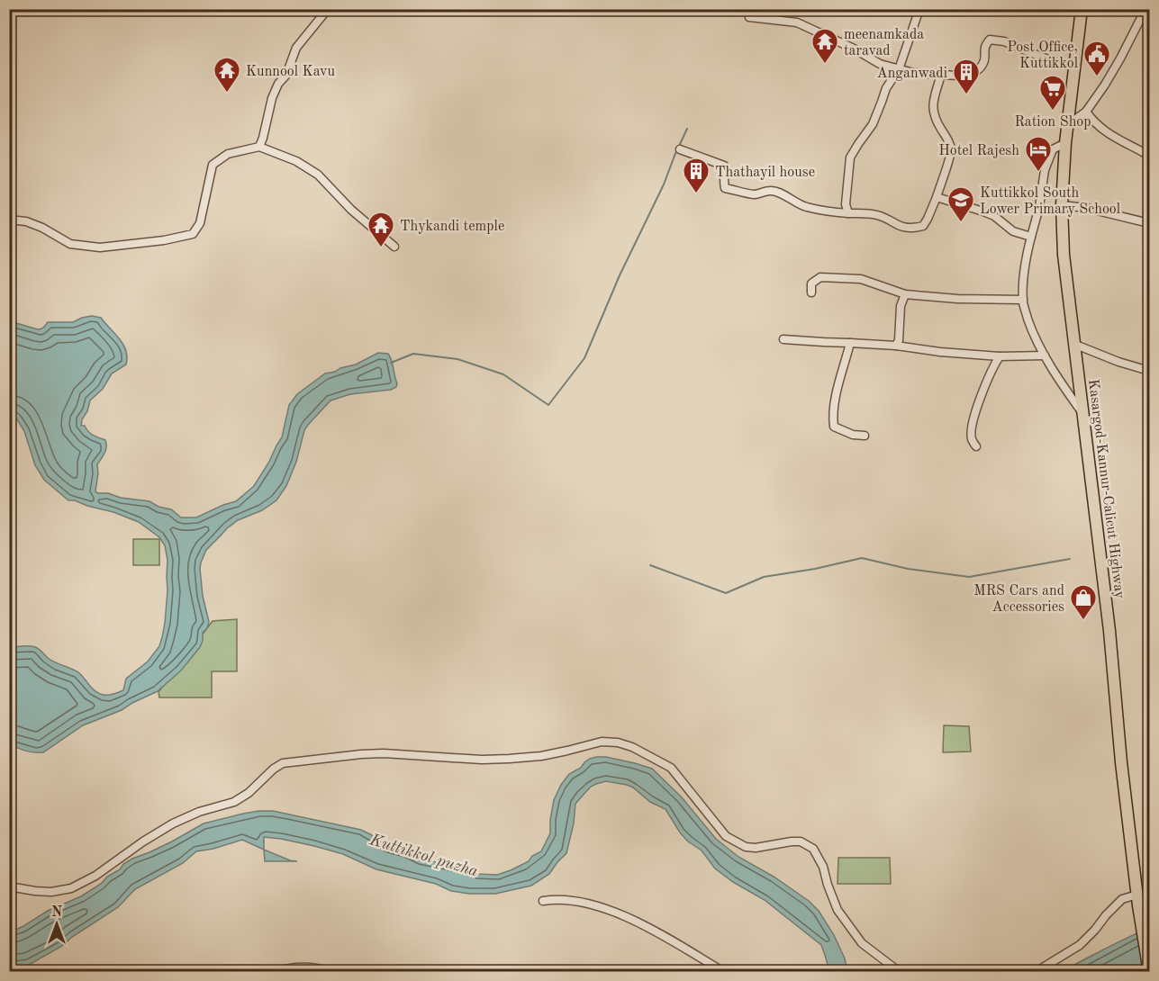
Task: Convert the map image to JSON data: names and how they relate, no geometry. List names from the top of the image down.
{
  "streets": {
    "highway": ["Kasargod-Kannur-Calicut Highway"]
  },
  "water": ["Kuttikkol puzha"],
  "places": {
    "temple": ["meenamkada taravad", "Kunnool Kavu", "Thykandi temple"],
    "public building": ["Post Office, Kuttikkol"],
    "building": ["Anganwadi", "Thathayil house"],
    "supermarket": ["Ration Shop"],
    "hotel": ["Hotel Rajesh"],
    "school or university": ["Kuttikkol South Lower Primary School"],
    "shop": ["MRS Cars and Accessories"]
  },
  "north": "top"
}
